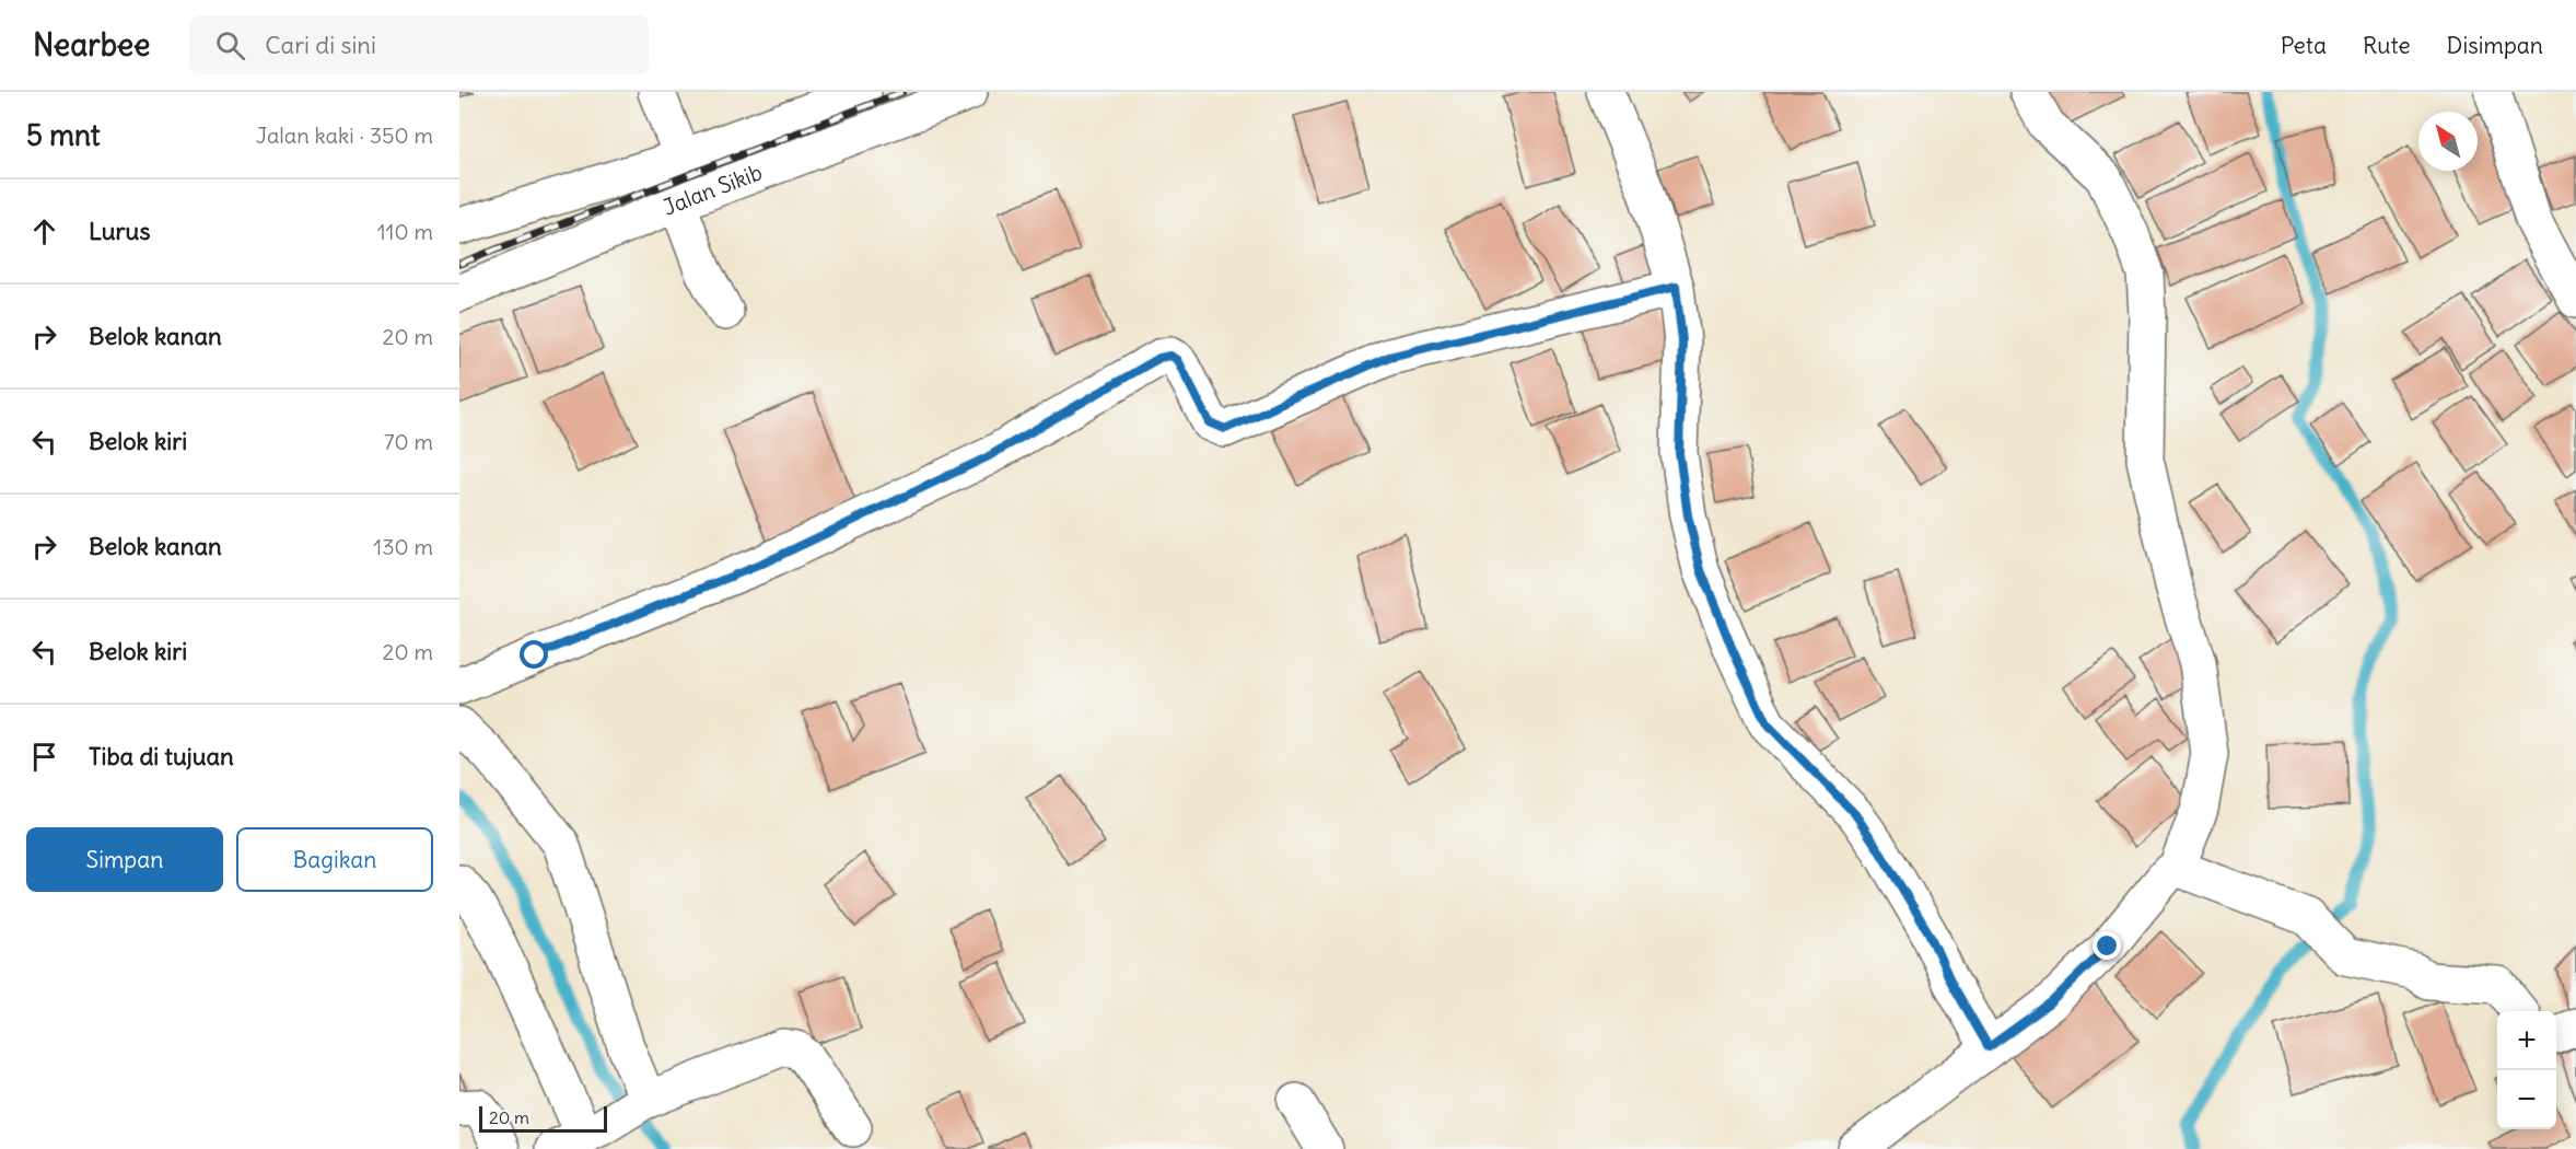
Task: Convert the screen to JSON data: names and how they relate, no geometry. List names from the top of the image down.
{
  "streets": {
    "street": ["Jalan Sikib"]
  },
  "scale_bar": "20 m",
  "north": "top left",
  "page": {
    "header": "Nearbee",
    "search": "Cari di sini",
    "nav": ["Peta", "Rute", "Disimpan"],
    "heading": ["5 mnt", "Jalan kaki · 350 m"],
    "list": [
      ["Lurus", "110 m"],
      ["Belok kanan", "20 m"],
      ["Belok kiri", "70 m"],
      ["Belok kanan", "130 m"],
      ["Belok kiri", "20 m"],
      "Tiba di tujuan"
    ],
    "buttons": ["Simpan", "Bagikan"],
    "map_buttons": ["+", "−"],
    "scale": "20 m"
  }
}
